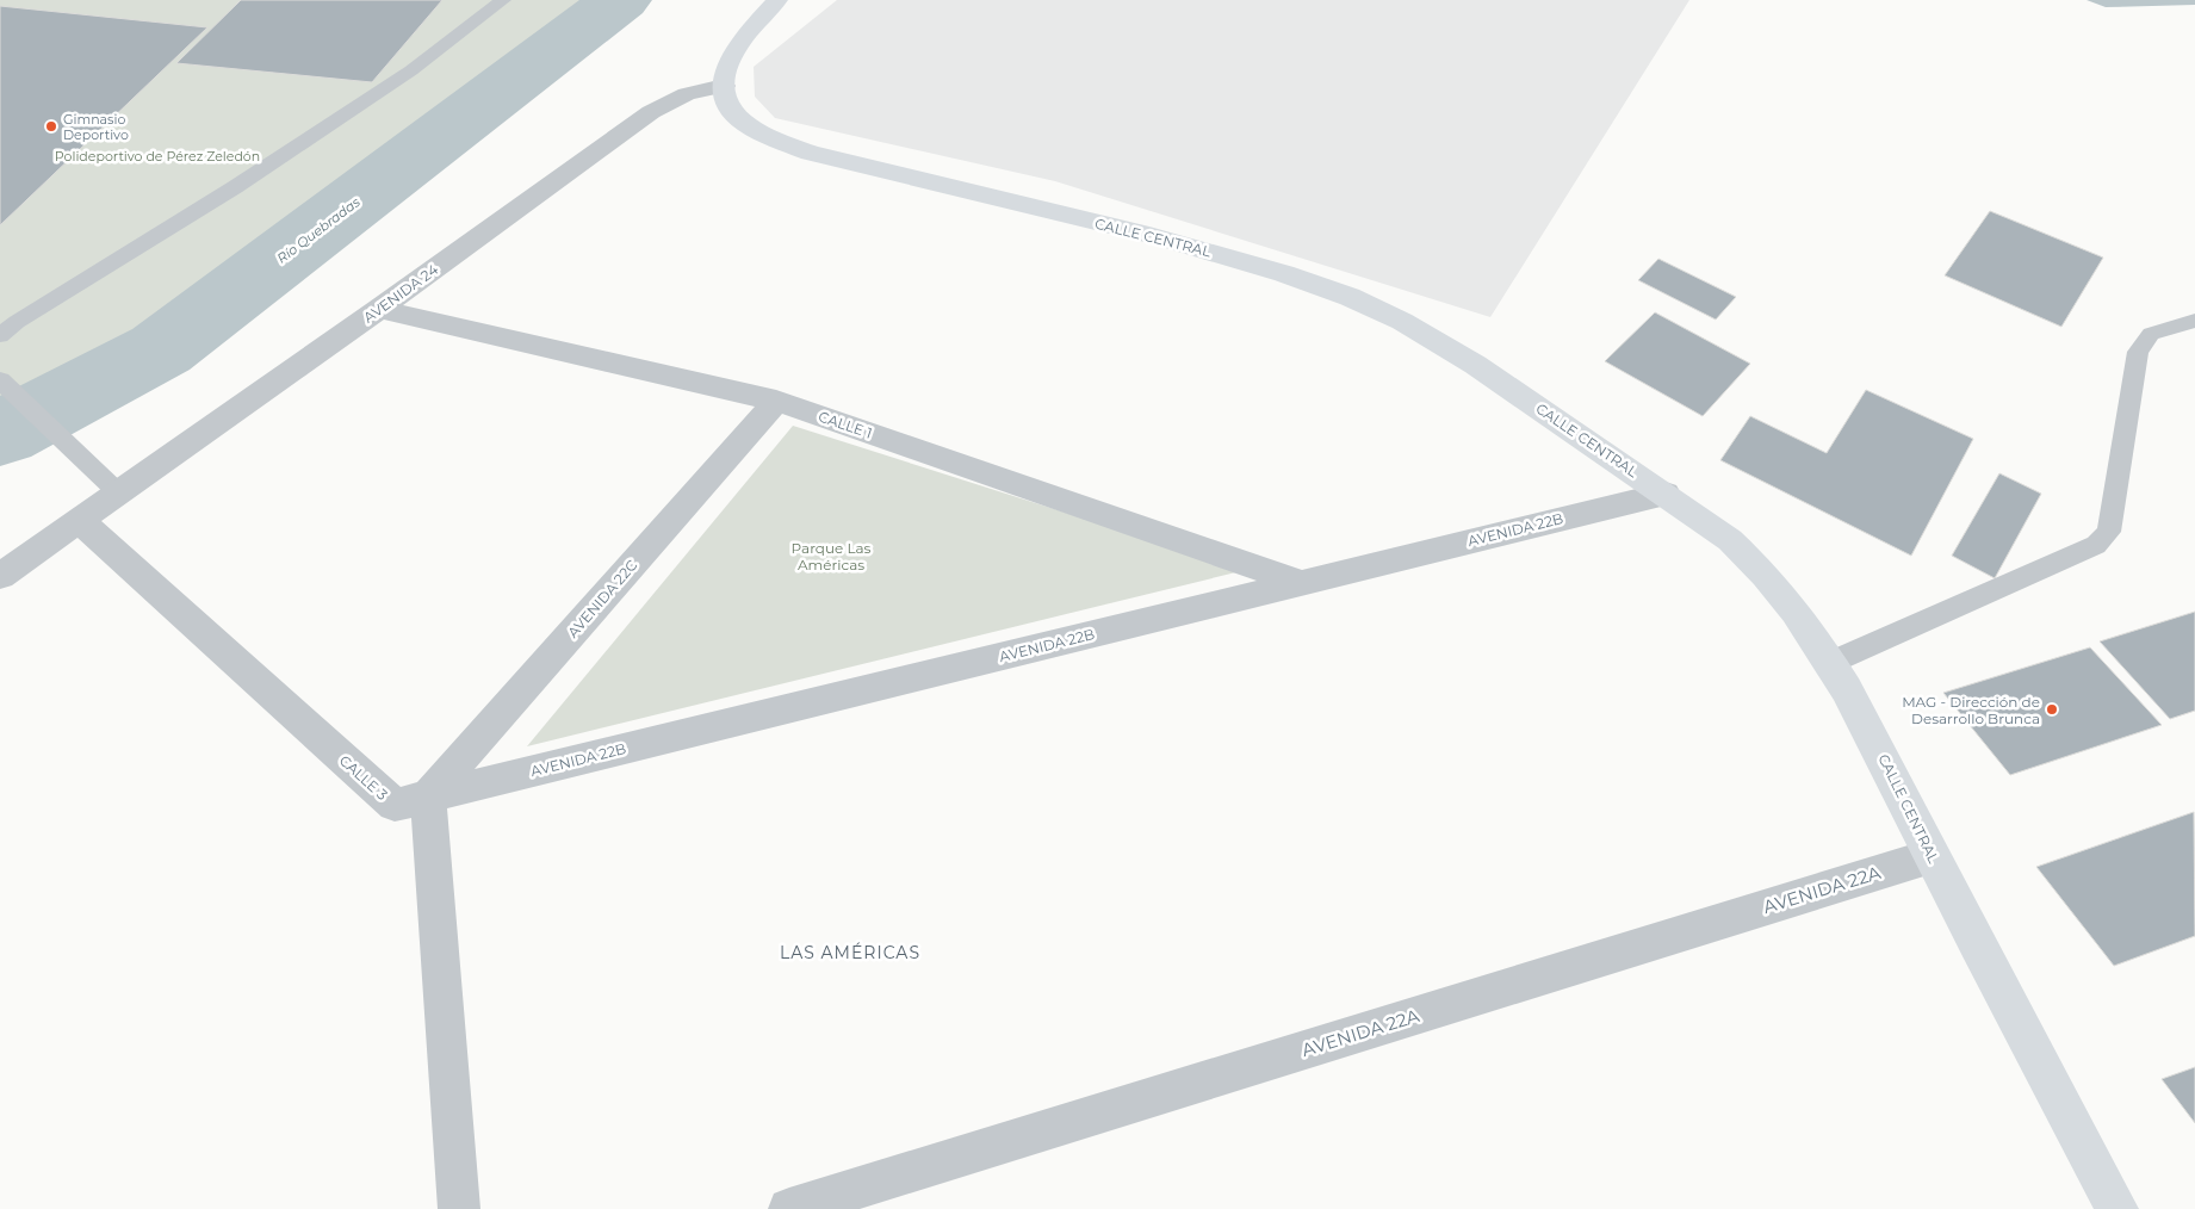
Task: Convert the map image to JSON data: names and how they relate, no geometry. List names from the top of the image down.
{
  "streets": {
    "main road": ["CALLE CENTRAL"],
    "street": [
      "AVENIDA 24",
      "CALLE 1",
      "AVENIDA 22B",
      "AVENIDA 22C",
      "CALLE 3",
      "AVENIDA 22A"
    ]
  },
  "crossings": [
    ["CALLE CENTRAL", "AVENIDA 24"],
    ["CALLE CENTRAL", "AVENIDA 22B"],
    ["CALLE CENTRAL", "AVENIDA 22A"],
    ["AVENIDA 24", "CALLE 1"],
    ["AVENIDA 24", "CALLE 3"],
    ["CALLE 1", "AVENIDA 22B"],
    ["CALLE 1", "AVENIDA 22C"],
    ["AVENIDA 22B", "AVENIDA 22C"],
    ["AVENIDA 22B", "CALLE 3"],
    ["AVENIDA 22C", "CALLE 3"]
  ],
  "districts": ["LAS AMÉRICAS"],
  "water": ["Río Quebradas"],
  "parks": ["Polideportivo de Pérez Zeledón", "Parque Las Américas"],
  "places": ["Gimnasio Deportivo", "MAG - Dirección de Desarrollo Brunca"]
}
